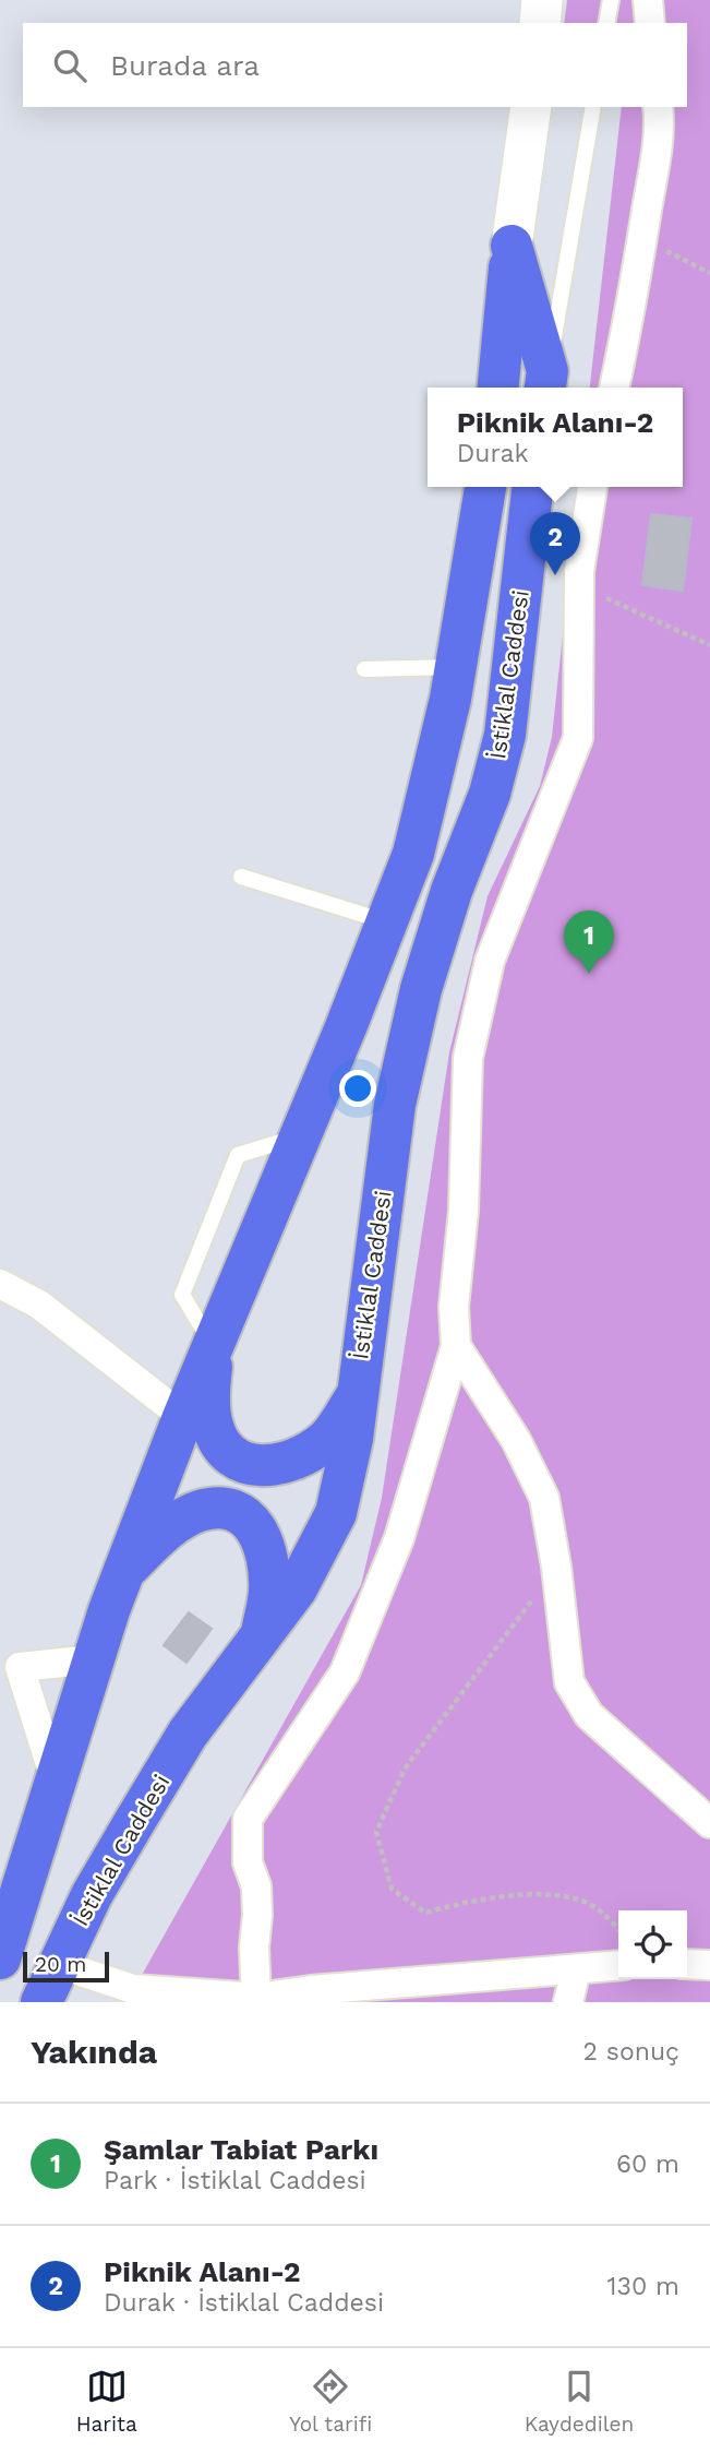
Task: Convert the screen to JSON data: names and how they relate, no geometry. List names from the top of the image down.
{
  "streets": {
    "main road": ["İstiklal Caddesi"]
  },
  "scale_bar": "20 m",
  "page": {
    "search": "Burada ara",
    "popup": ["Piknik Alanı-2", "Durak"],
    "pins": ["2", "1"],
    "scale": "20 m",
    "heading": ["Yakında", "2 sonuç"],
    "list": [
      {
        "mark": "1",
        "name": "Şamlar Tabiat Parkı",
        "note": "Park · İstiklal Caddesi",
        "value": "60 m"
      },
      {
        "mark": "2",
        "name": "Piknik Alanı-2",
        "note": "Durak · İstiklal Caddesi",
        "value": "130 m"
      }
    ],
    "nav": ["Harita", "Yol tarifi", "Kaydedilen"]
  }
}
